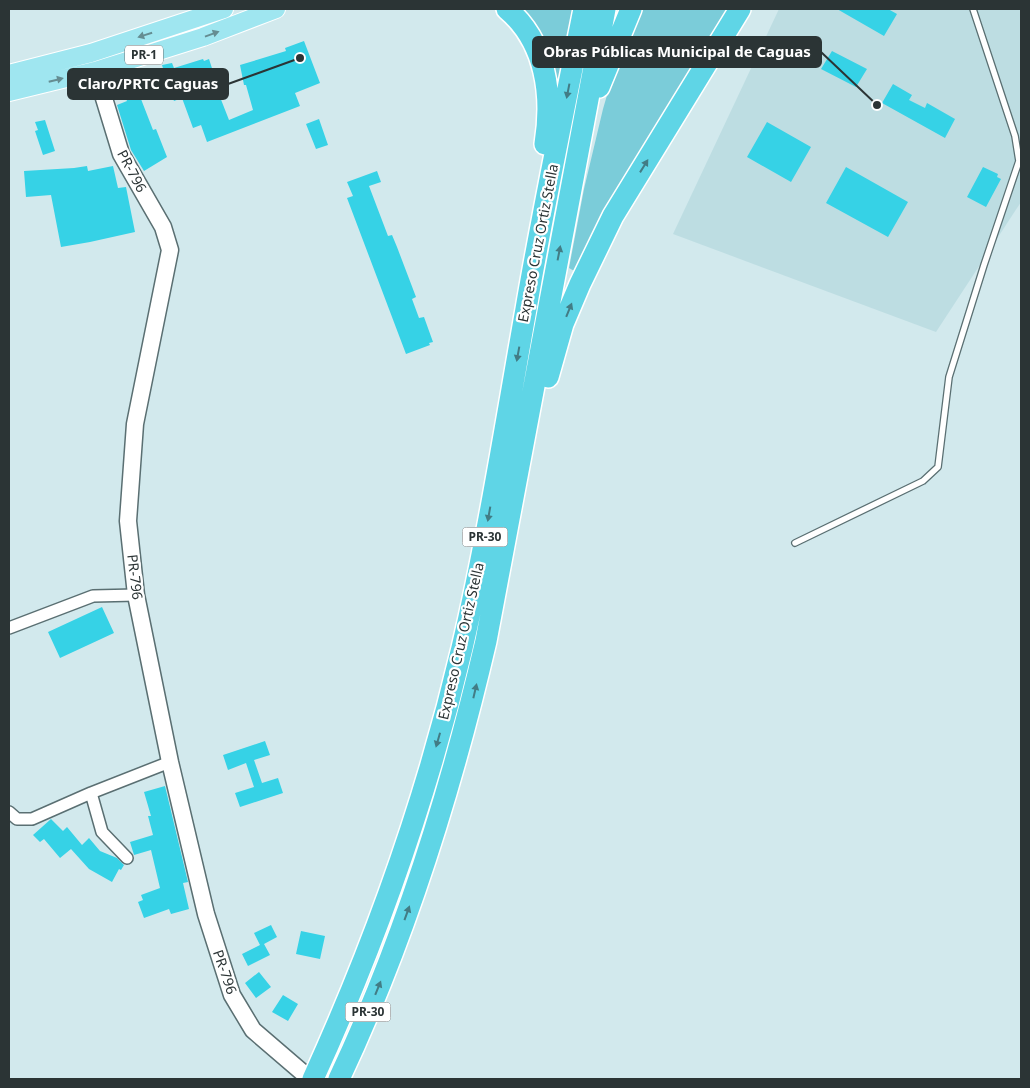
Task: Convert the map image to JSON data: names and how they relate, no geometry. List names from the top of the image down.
{
  "streets": {
    "highway": ["Expreso Cruz Ortiz Stella", "PR-30"],
    "main road": ["PR-1"],
    "street": ["PR-796"]
  },
  "crossings": [
    ["PR-1", "PR-796"],
    ["PR-796", "Expreso Cruz Ortiz Stella"]
  ],
  "places": ["Claro/PRTC Caguas", "Obras Públicas Municipal de Caguas"]
}
